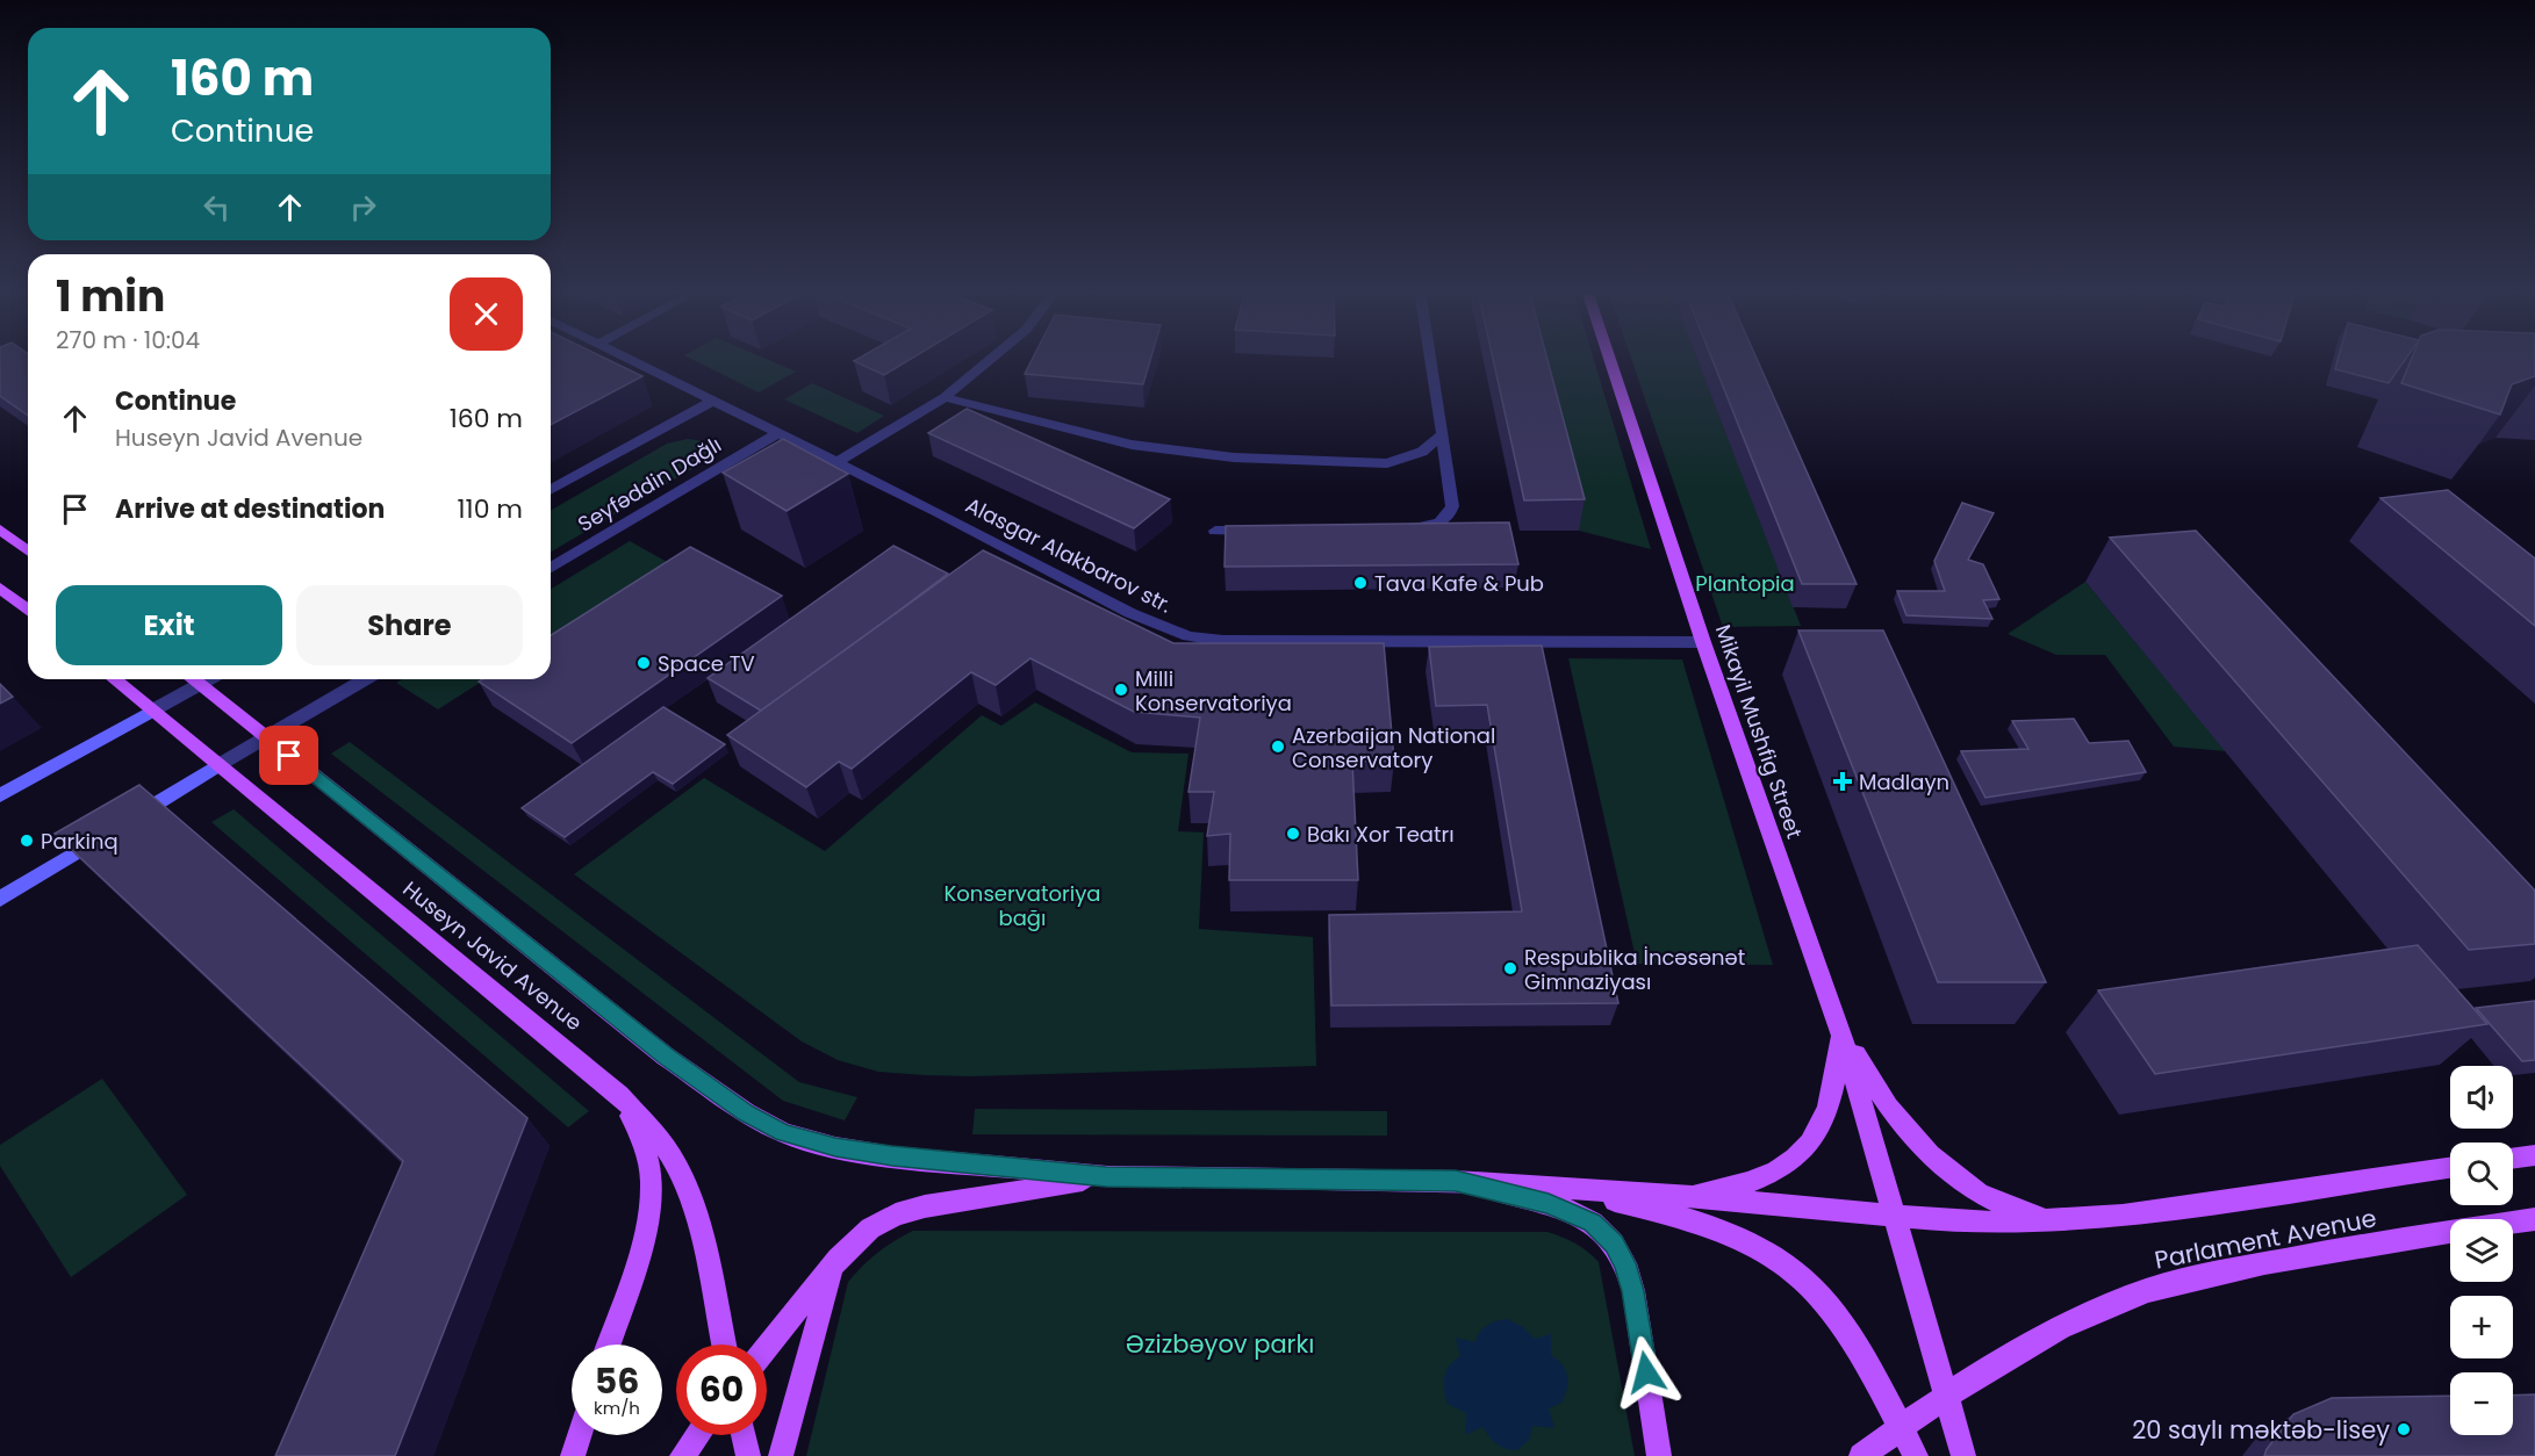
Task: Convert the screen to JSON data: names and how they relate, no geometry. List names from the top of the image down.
{
  "streets": {
    "main road": ["Mikayil Mushfig Street", "Huseyn Javid Avenue", "Parlament Avenue"],
    "street": ["Seyfəddin Dağlı", "Alasgar Alakbarov str."]
  },
  "crossings": [
    ["Seyfəddin Dağlı", "Alasgar Alakbarov str."],
    ["Alasgar Alakbarov str.", "Mikayil Mushfig Street"]
  ],
  "parks": ["Plantopia", "Konservatoriya bağı", "Əzizbəyov parkı"],
  "places": {
    "other": [
      "Tava Kafe & Pub",
      "Space TV",
      "Milli Konservatoriya",
      "Azerbaijan National Conservatory",
      "Bakı Xor Teatrı",
      "Parkinq",
      "Respublika İncəsənət Gimnaziyası",
      "20 saylı məktəb-lisey"
    ],
    "health": ["Madlayn"]
  },
  "page": {
    "turn": ["160 m", "Continue"],
    "heading": ["1 min", "270 m · 10:04"],
    "list": [
      {
        "name": "Continue",
        "note": "Huseyn Javid Avenue",
        "value": "160 m"
      },
      {
        "name": "Arrive at destination",
        "value": "110 m"
      }
    ],
    "buttons": ["Exit", "Share"],
    "map_buttons": ["+", "−"],
    "speed": "56 km/h",
    "limit": "60"
  }
}
